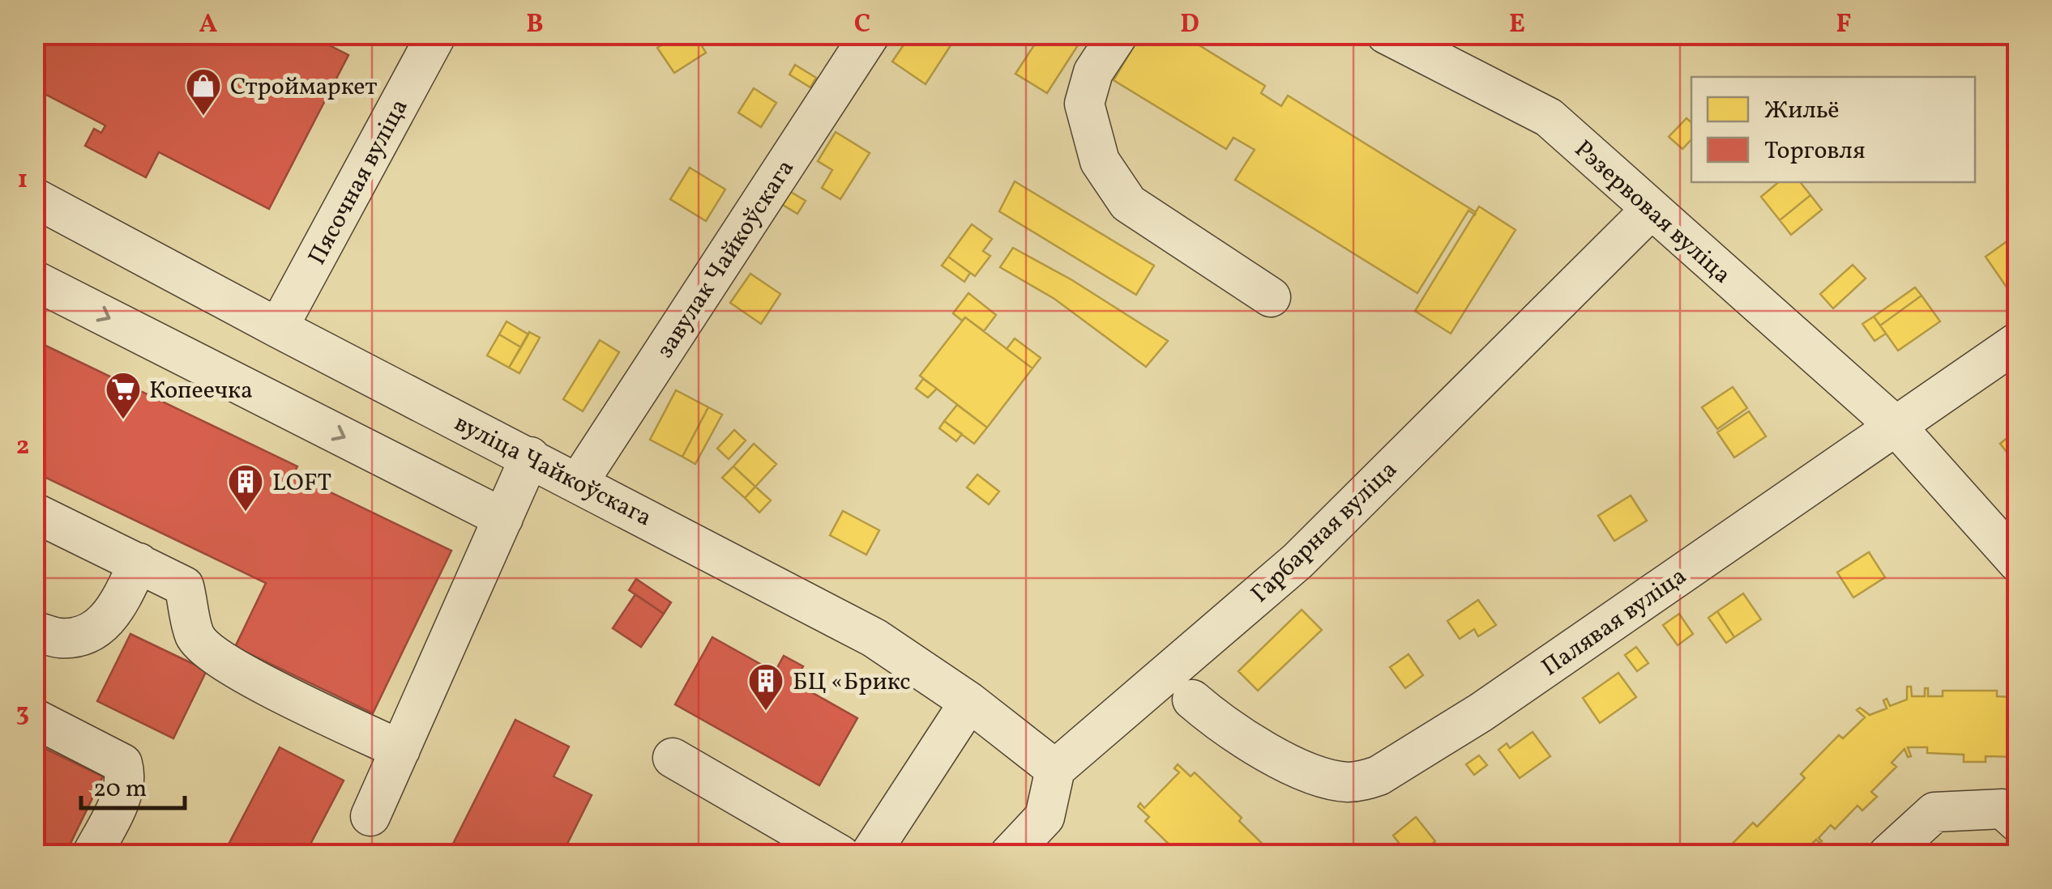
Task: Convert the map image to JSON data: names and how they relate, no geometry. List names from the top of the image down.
{
  "streets": {
    "street": [
      "Пясочная вуліца",
      "Рэзервовая вуліца",
      "завулак Чайкоўскага",
      "вуліца Чайкоўскага",
      "Гарбарная вуліца",
      "Палявая вуліца"
    ]
  },
  "crossings": [
    ["Пясочная вуліца", "вуліца Чайкоўскага"],
    ["Рэзервовая вуліца", "Гарбарная вуліца"],
    ["Рэзервовая вуліца", "Палявая вуліца"],
    ["завулак Чайкоўскага", "вуліца Чайкоўскага"],
    ["вуліца Чайкоўскага", "Гарбарная вуліца"]
  ],
  "places": {
    "shop": ["Строймаркет"],
    "supermarket": ["Копеечка"],
    "building": ["LOFT", "БЦ «Брикс"]
  },
  "legend": ["Жильё", "Торговля"],
  "scale_bar": "20 m",
  "grid": {
    "columns": [
      "A",
      "B",
      "C",
      "D",
      "E",
      "F"
    ],
    "rows": ["1", "2", "3"]
  }
}
